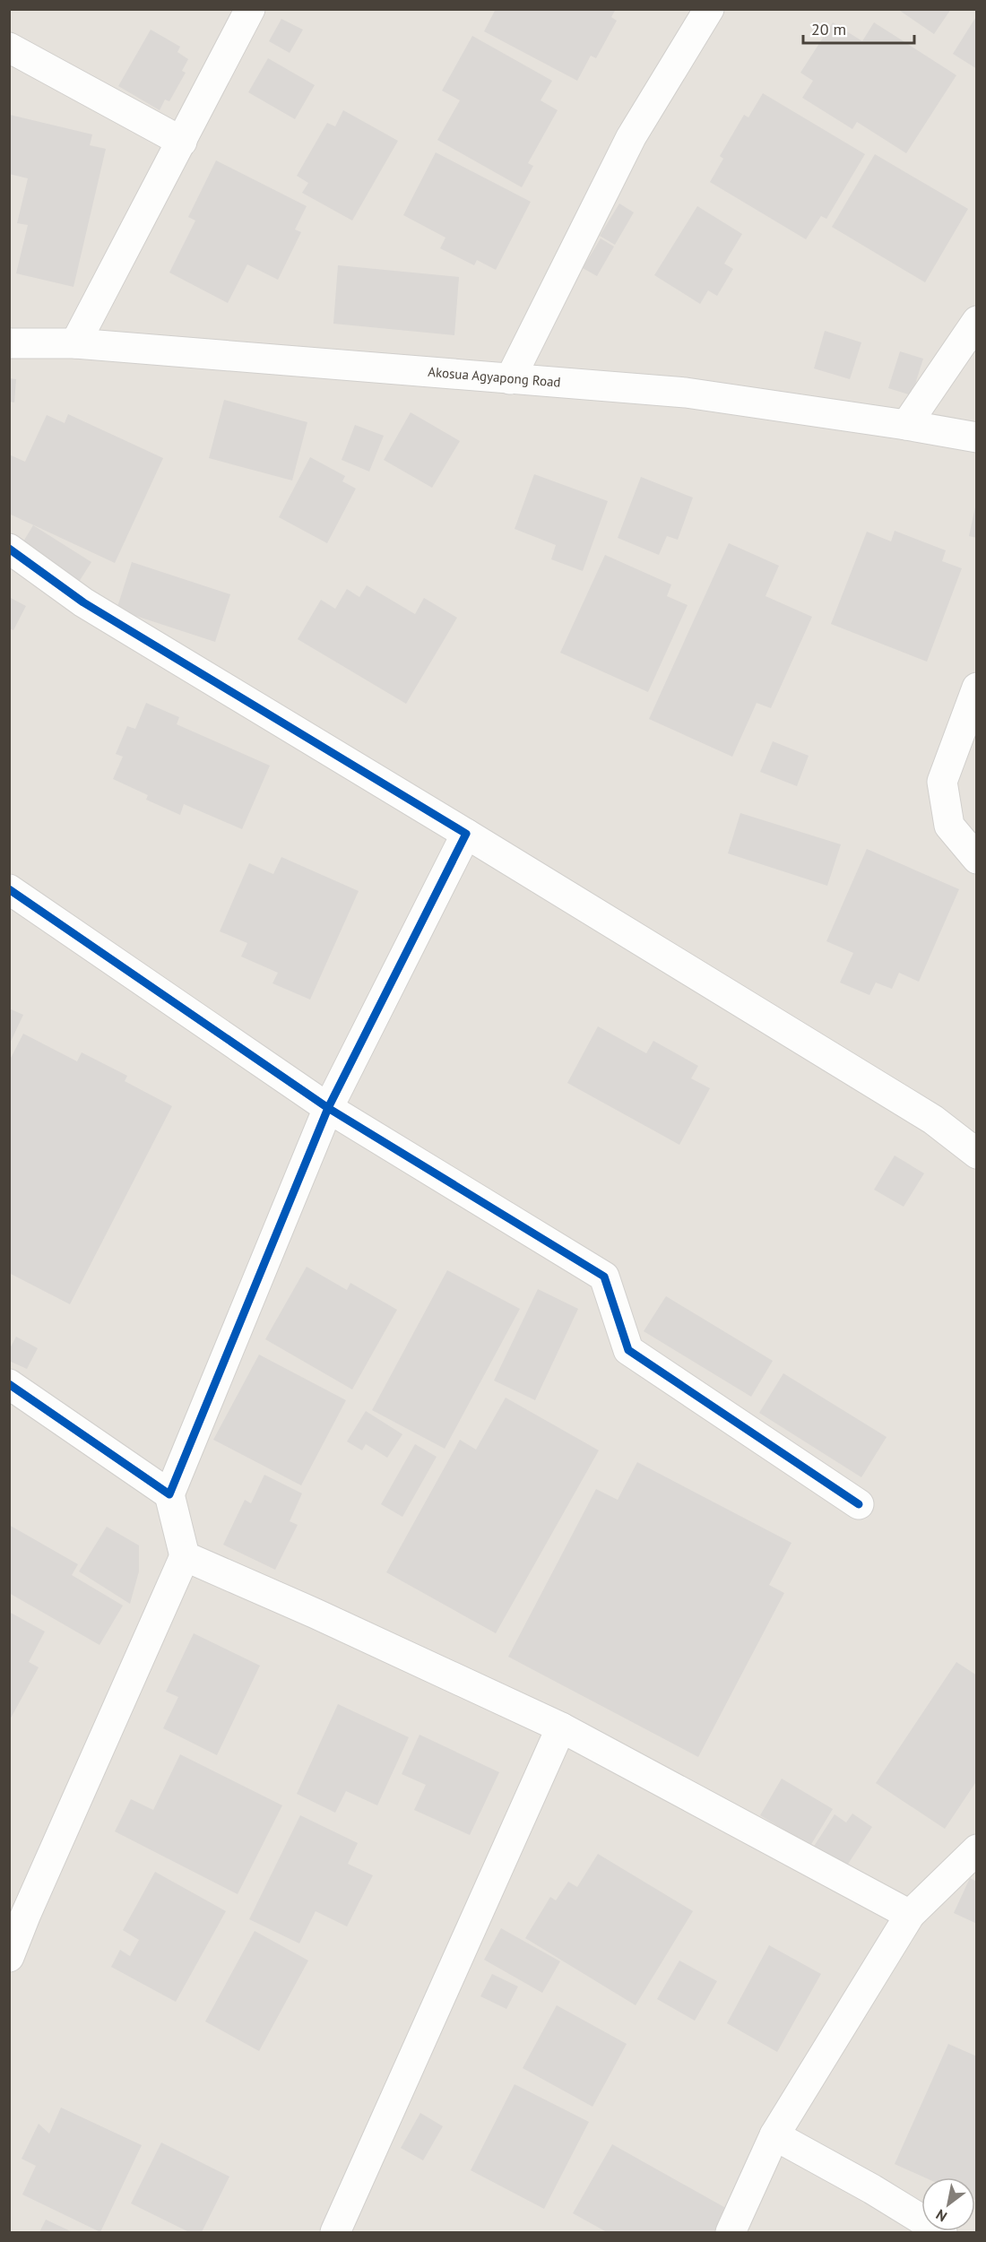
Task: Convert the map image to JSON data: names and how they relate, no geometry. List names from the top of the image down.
{
  "streets": {
    "street": ["Akosua Agyapong Road"]
  },
  "scale_bar": "20 m",
  "north": "bottom left"
}
